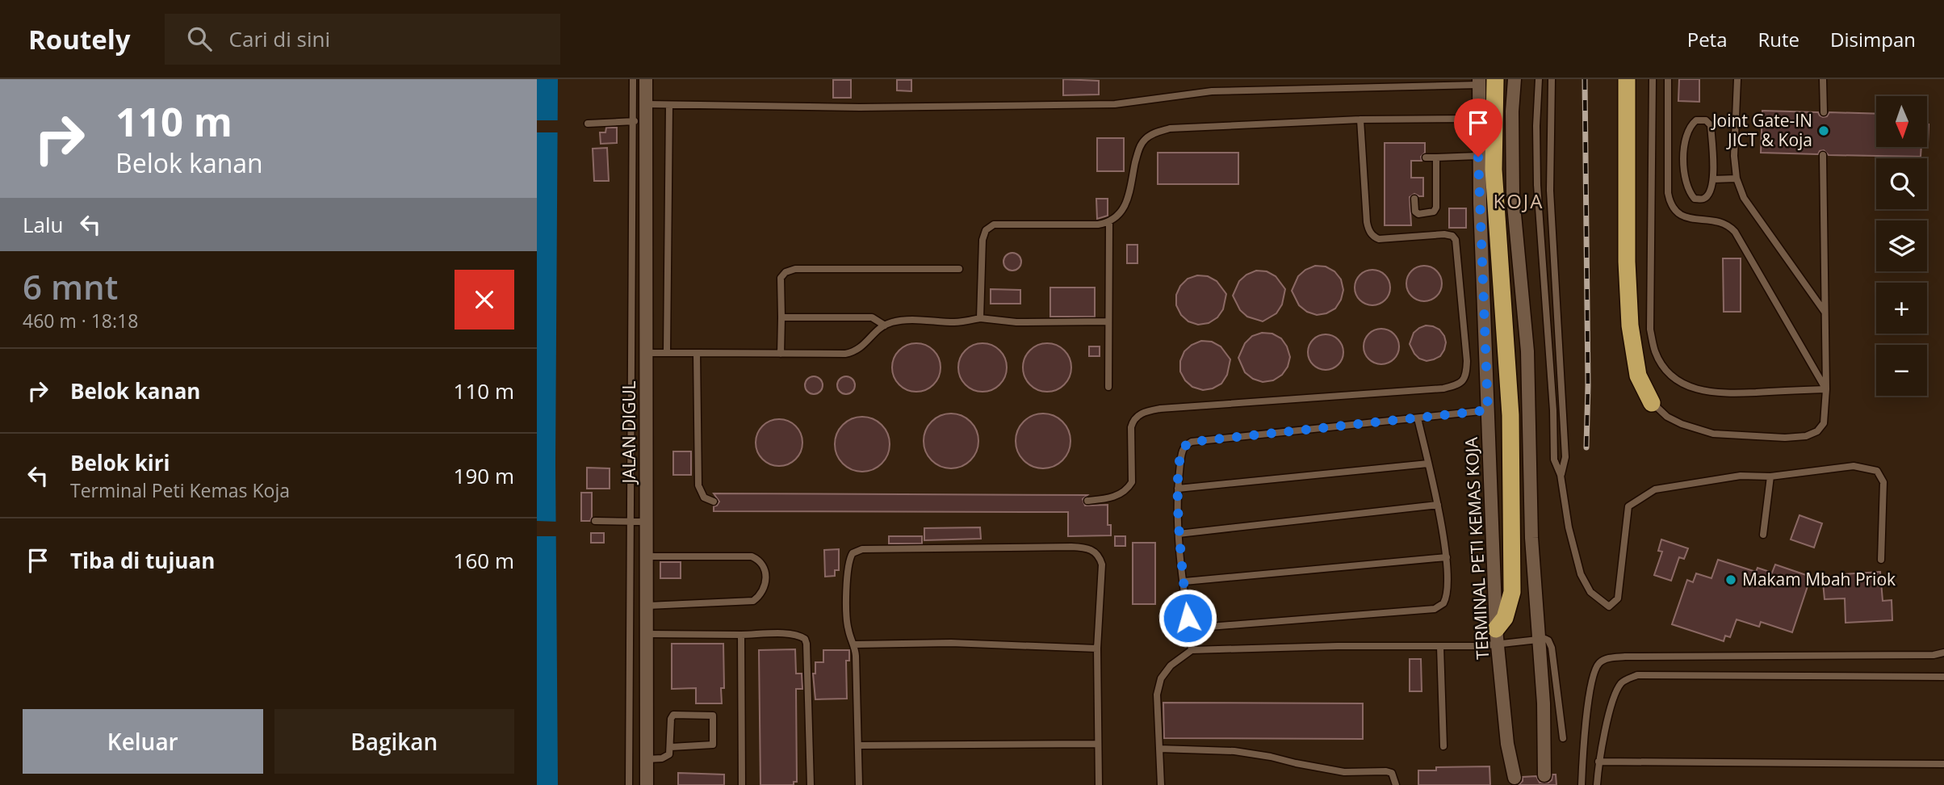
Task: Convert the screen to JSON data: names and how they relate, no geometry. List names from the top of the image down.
{
  "streets": {
    "street": ["JALAN DIGUL", "TERMINAL PETI KEMAS KOJA"]
  },
  "districts": ["KOJA"],
  "places": ["Joint Gate-IN JICT & Koja", "Makam Mbah Priok"],
  "north": "bottom",
  "page": {
    "header": "Routely",
    "search": "Cari di sini",
    "nav": ["Peta", "Rute", "Disimpan"],
    "turn": ["110 m", "Belok kanan"],
    "map_buttons": ["+", "−"],
    "then": "Lalu",
    "heading": ["6 mnt", "460 m · 18:18"],
    "list": [
      {
        "name": "Belok kanan",
        "value": "110 m"
      },
      {
        "name": "Belok kiri",
        "note": "Terminal Peti Kemas Koja",
        "value": "190 m"
      },
      {
        "name": "Tiba di tujuan",
        "value": "160 m"
      }
    ],
    "buttons": ["Keluar", "Bagikan"]
  }
}
